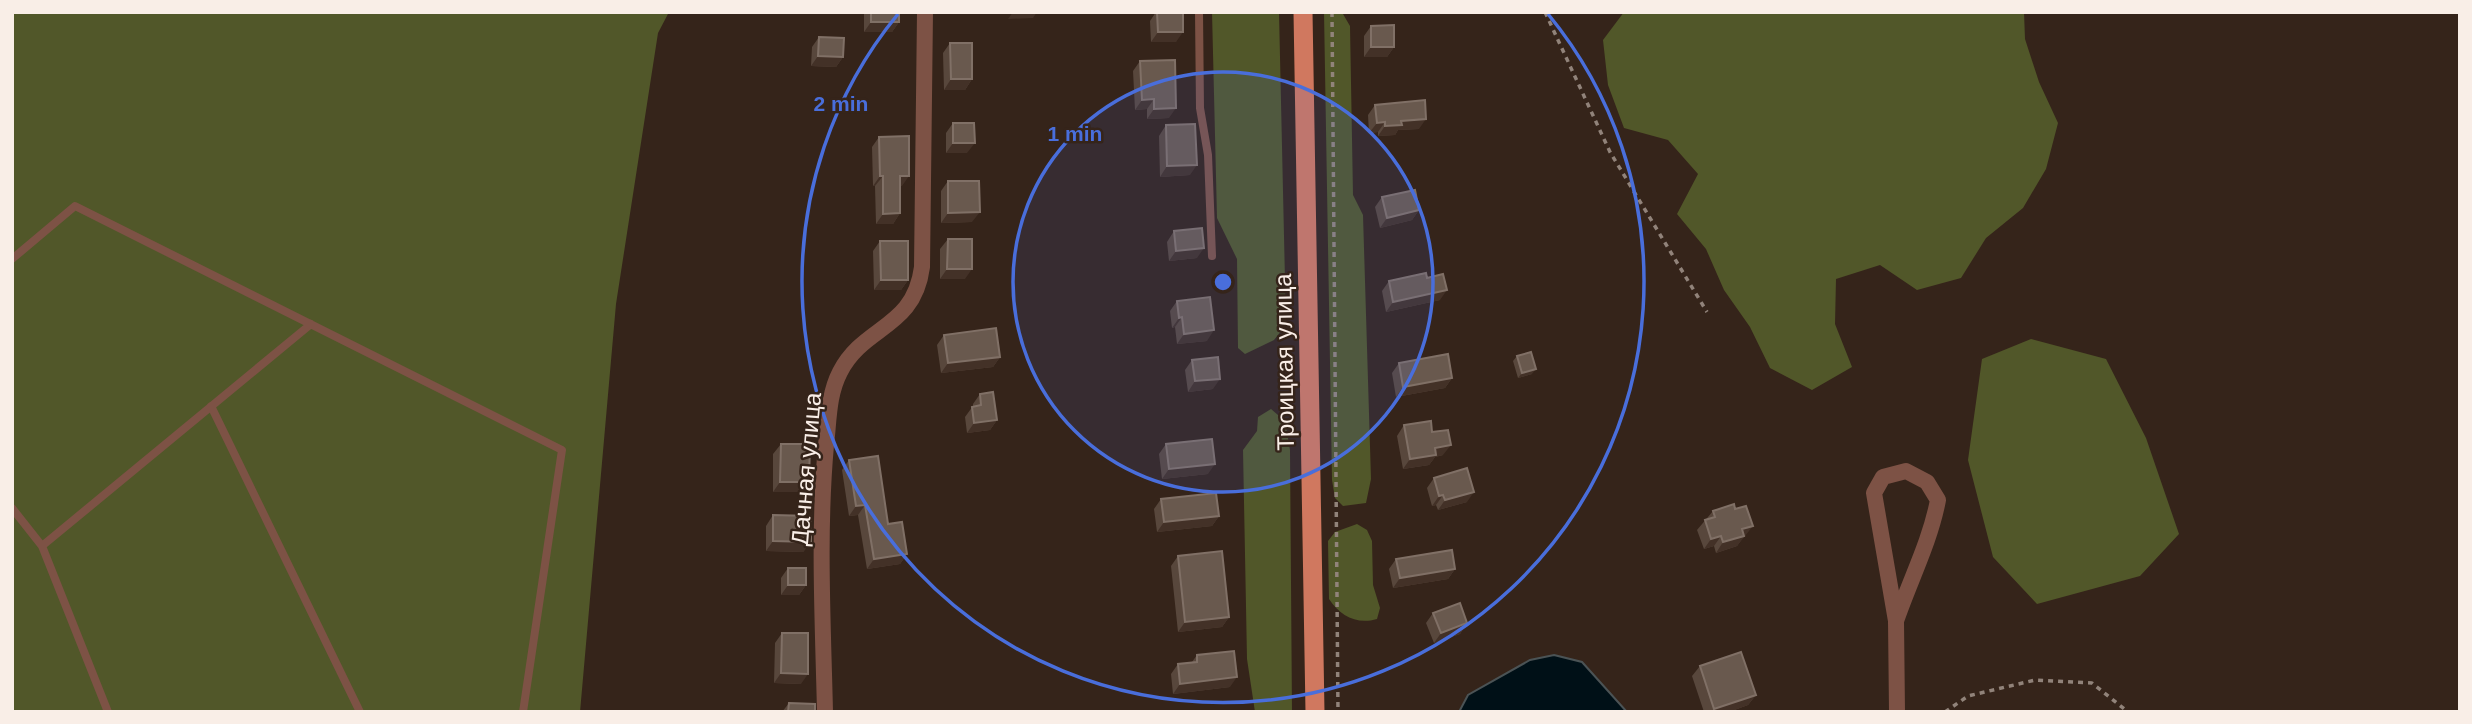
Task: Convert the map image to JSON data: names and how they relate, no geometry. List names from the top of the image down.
{
  "streets": {
    "main road": ["Троицкая улица"],
    "street": ["Дачная улица"]
  },
  "rings": ["2 min", "1 min"]
}
